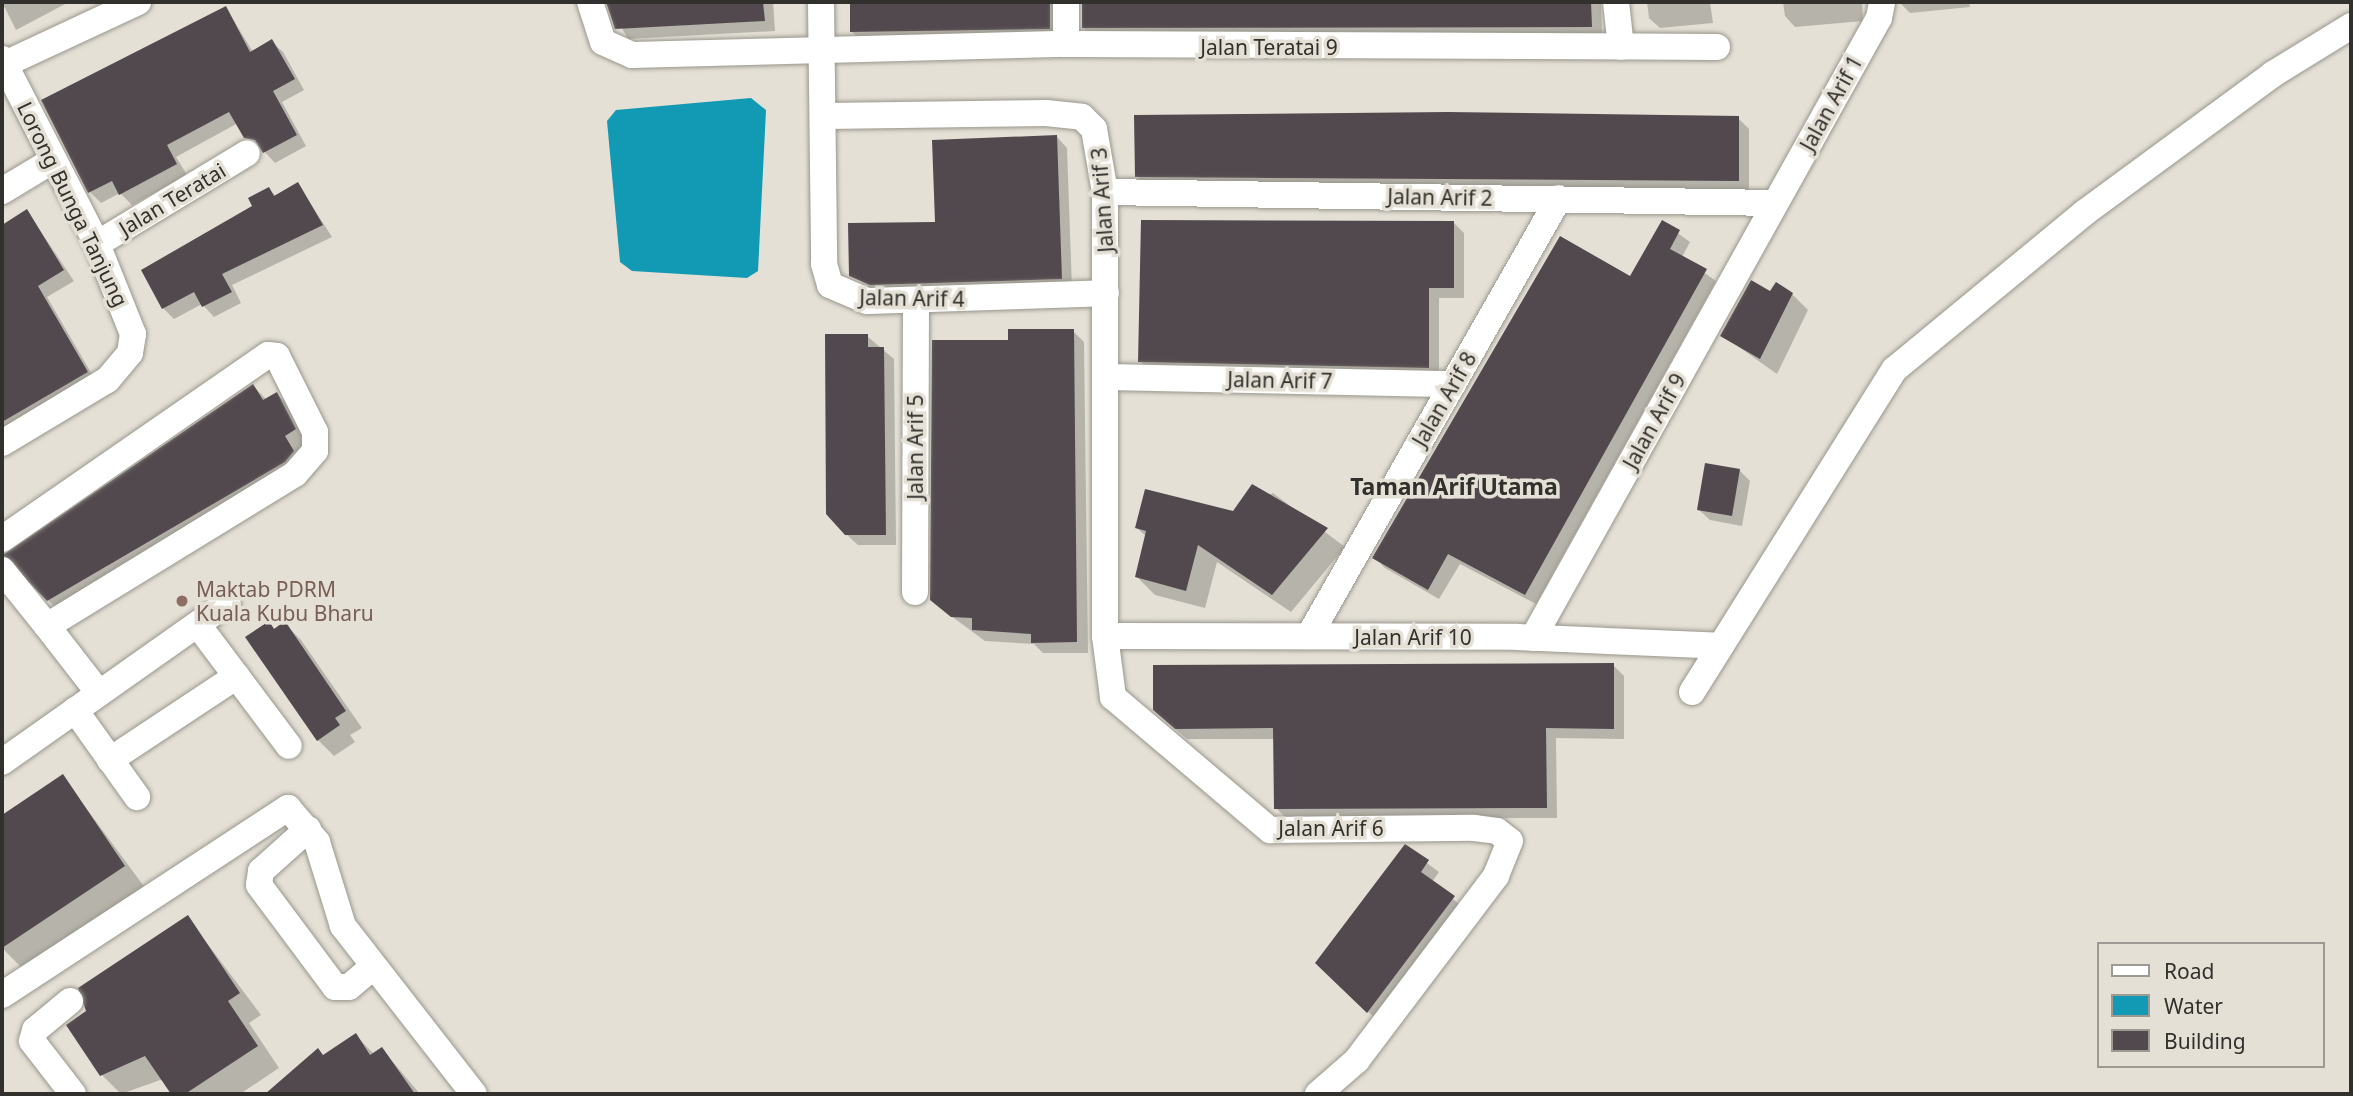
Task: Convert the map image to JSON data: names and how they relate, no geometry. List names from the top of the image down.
{
  "streets": {
    "street": [
      "Jalan Teratai 9",
      "Jalan Arif 1",
      "Jalan Arif 2",
      "Jalan Teratai",
      "Jalan Arif 3",
      "Lorong Bunga Tanjung",
      "Jalan Arif 4",
      "Jalan Arif 7",
      "Jalan Arif 8",
      "Jalan Arif 9",
      "Jalan Arif 5",
      "Jalan Arif 10",
      "Jalan Arif 6"
    ]
  },
  "crossings": [
    ["Jalan Teratai 9", "Jalan Arif 4"],
    ["Jalan Arif 1", "Jalan Arif 2"],
    ["Jalan Arif 1", "Jalan Arif 9"],
    ["Jalan Arif 2", "Jalan Arif 3"],
    ["Jalan Arif 2", "Jalan Arif 8"],
    ["Jalan Arif 2", "Jalan Arif 9"],
    ["Jalan Teratai", "Lorong Bunga Tanjung"],
    ["Jalan Arif 3", "Jalan Arif 4"],
    ["Jalan Arif 3", "Jalan Arif 7"],
    ["Jalan Arif 3", "Jalan Arif 6"],
    ["Jalan Arif 4", "Jalan Arif 5"],
    ["Jalan Arif 7", "Jalan Arif 8"],
    ["Jalan Arif 7", "Jalan Arif 6"],
    ["Jalan Arif 8", "Jalan Arif 10"],
    ["Jalan Arif 9", "Jalan Arif 10"],
    ["Jalan Arif 10", "Jalan Arif 6"]
  ],
  "districts": ["Taman Arif Utama"],
  "places": ["Maktab PDRM Kuala Kubu Bharu"],
  "legend": ["Road", "Water", "Building"]
}
